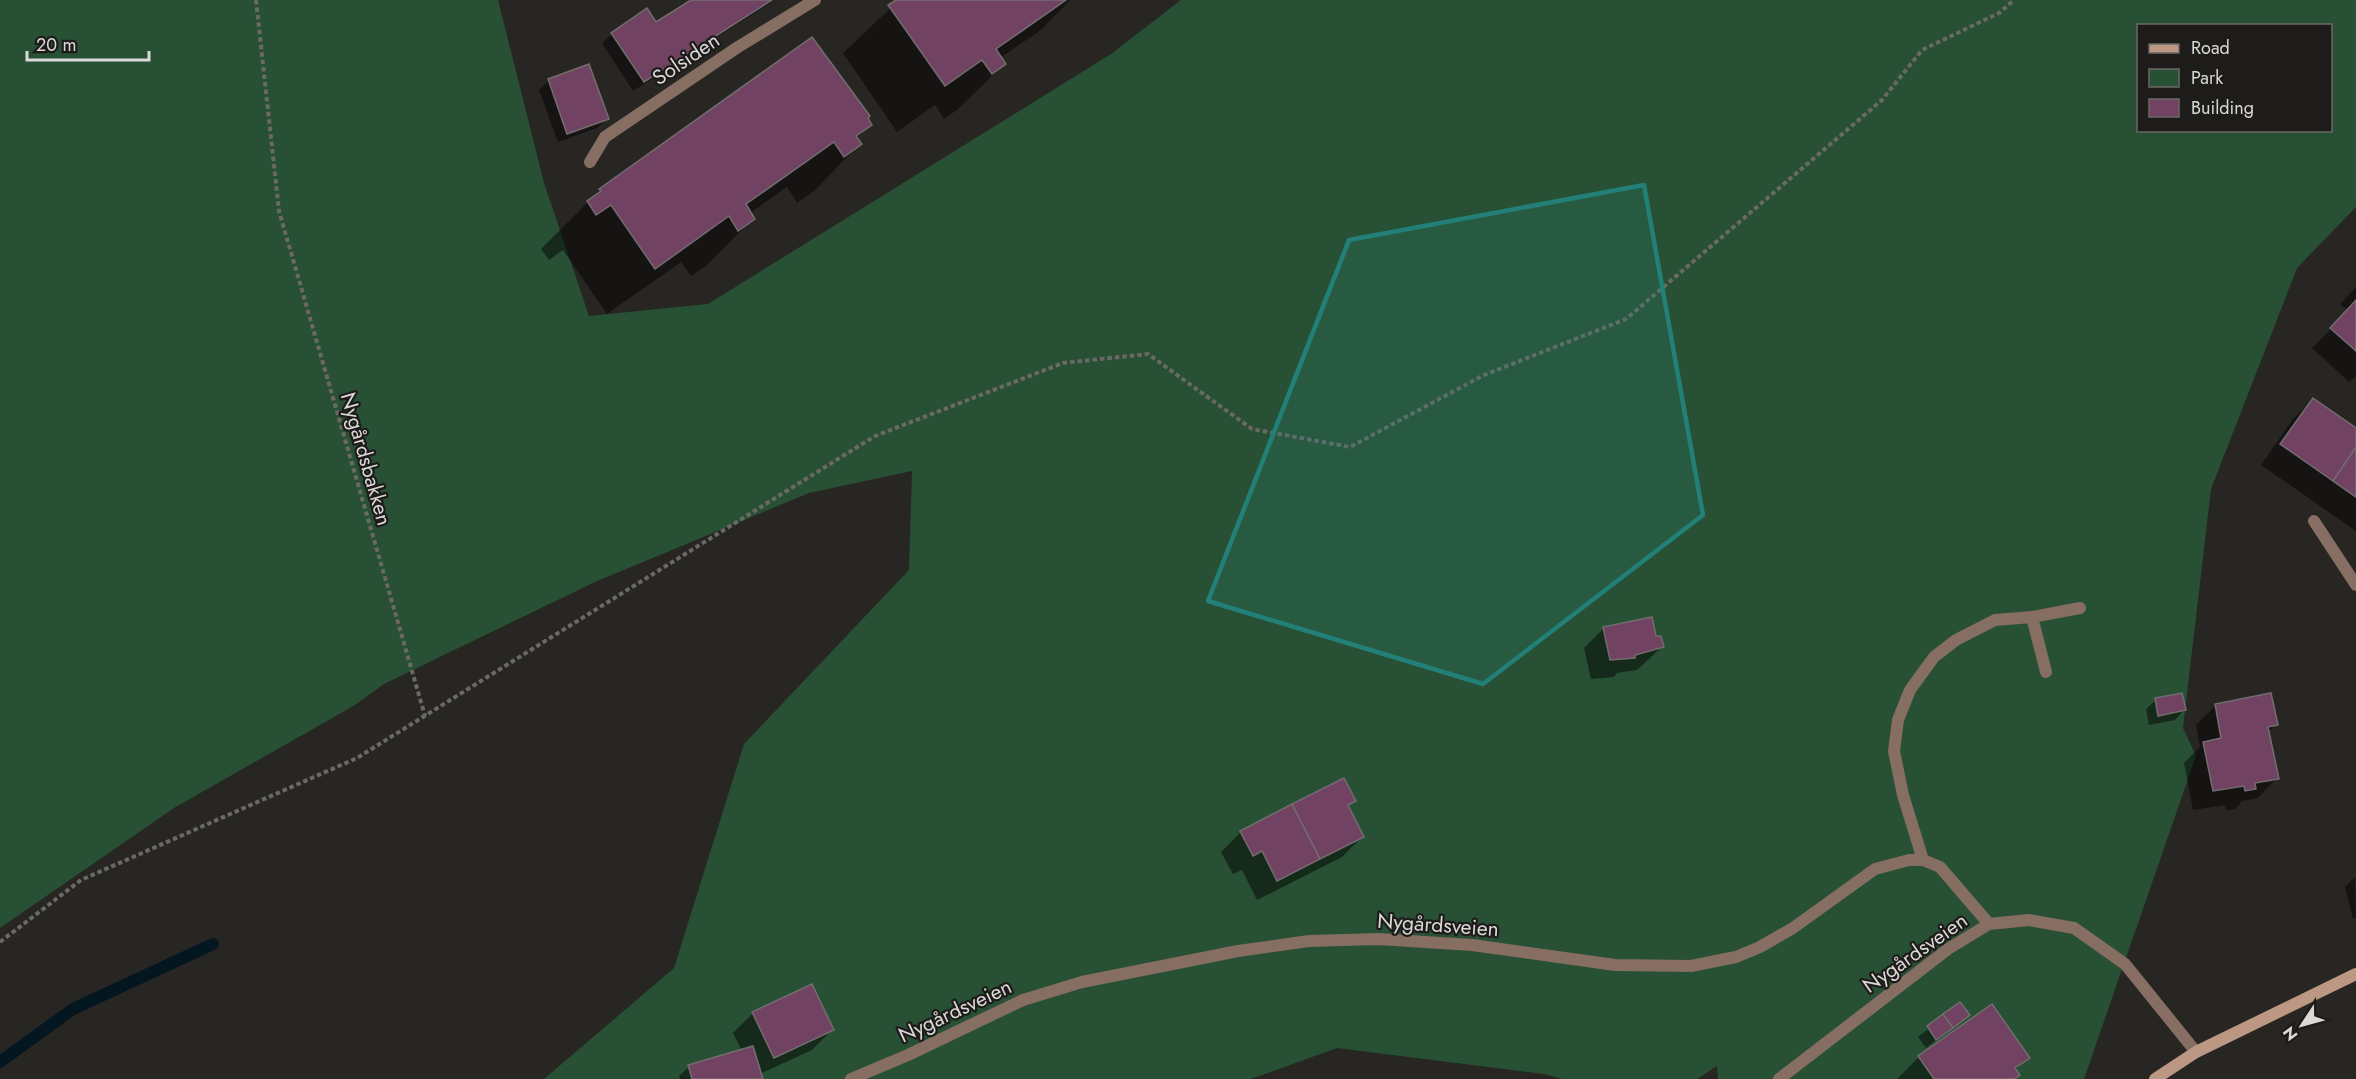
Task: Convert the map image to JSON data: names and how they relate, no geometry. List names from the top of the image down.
{
  "streets": {
    "street": ["Solsiden", "Nygårdsveien"],
    "path": ["Nygårdsbakken"]
  },
  "legend": ["Road", "Park", "Building"],
  "scale_bar": "20 m",
  "north": "bottom left"
}
